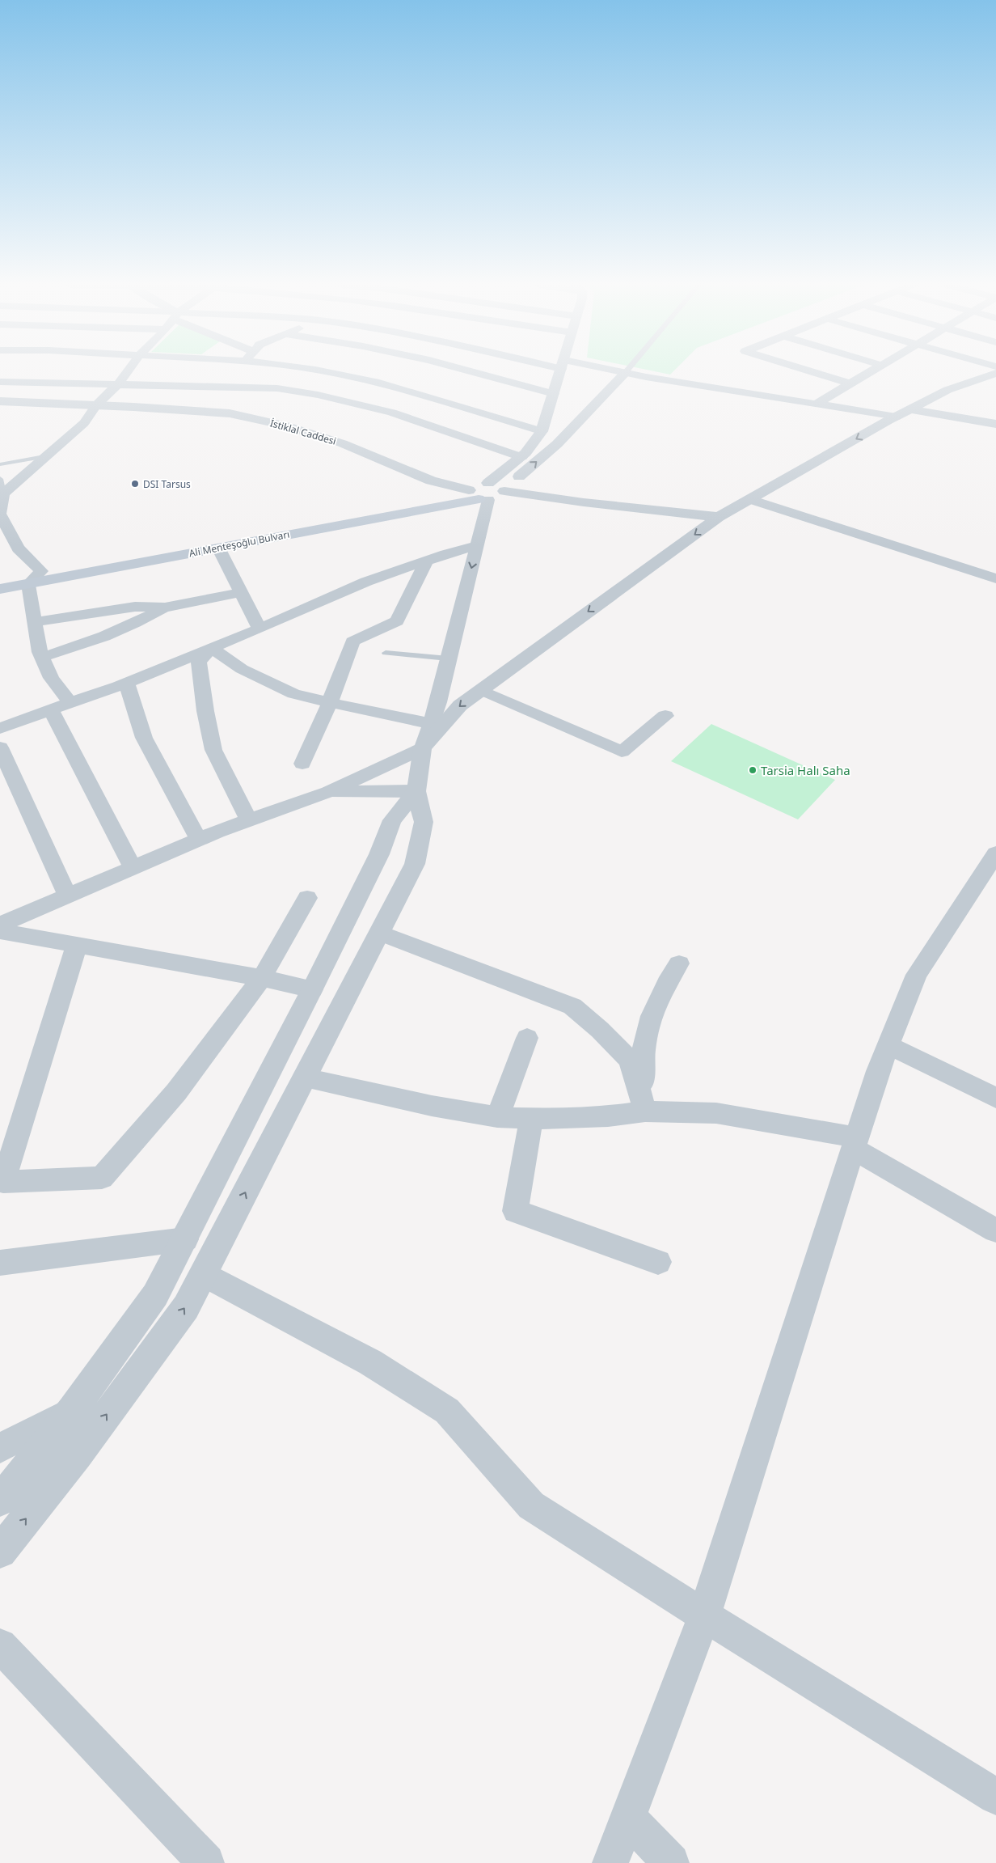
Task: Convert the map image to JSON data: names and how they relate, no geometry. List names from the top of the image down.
{
  "streets": {
    "main road": ["Ali Menteşoğlu Bulvarı"],
    "street": ["İstiklal Caddesi"]
  },
  "crossings": [
    ["İstiklal Caddesi", "Ali Menteşoğlu Bulvarı"]
  ],
  "places": ["DSI Tarsus", "Tarsia Halı Saha"]
}
